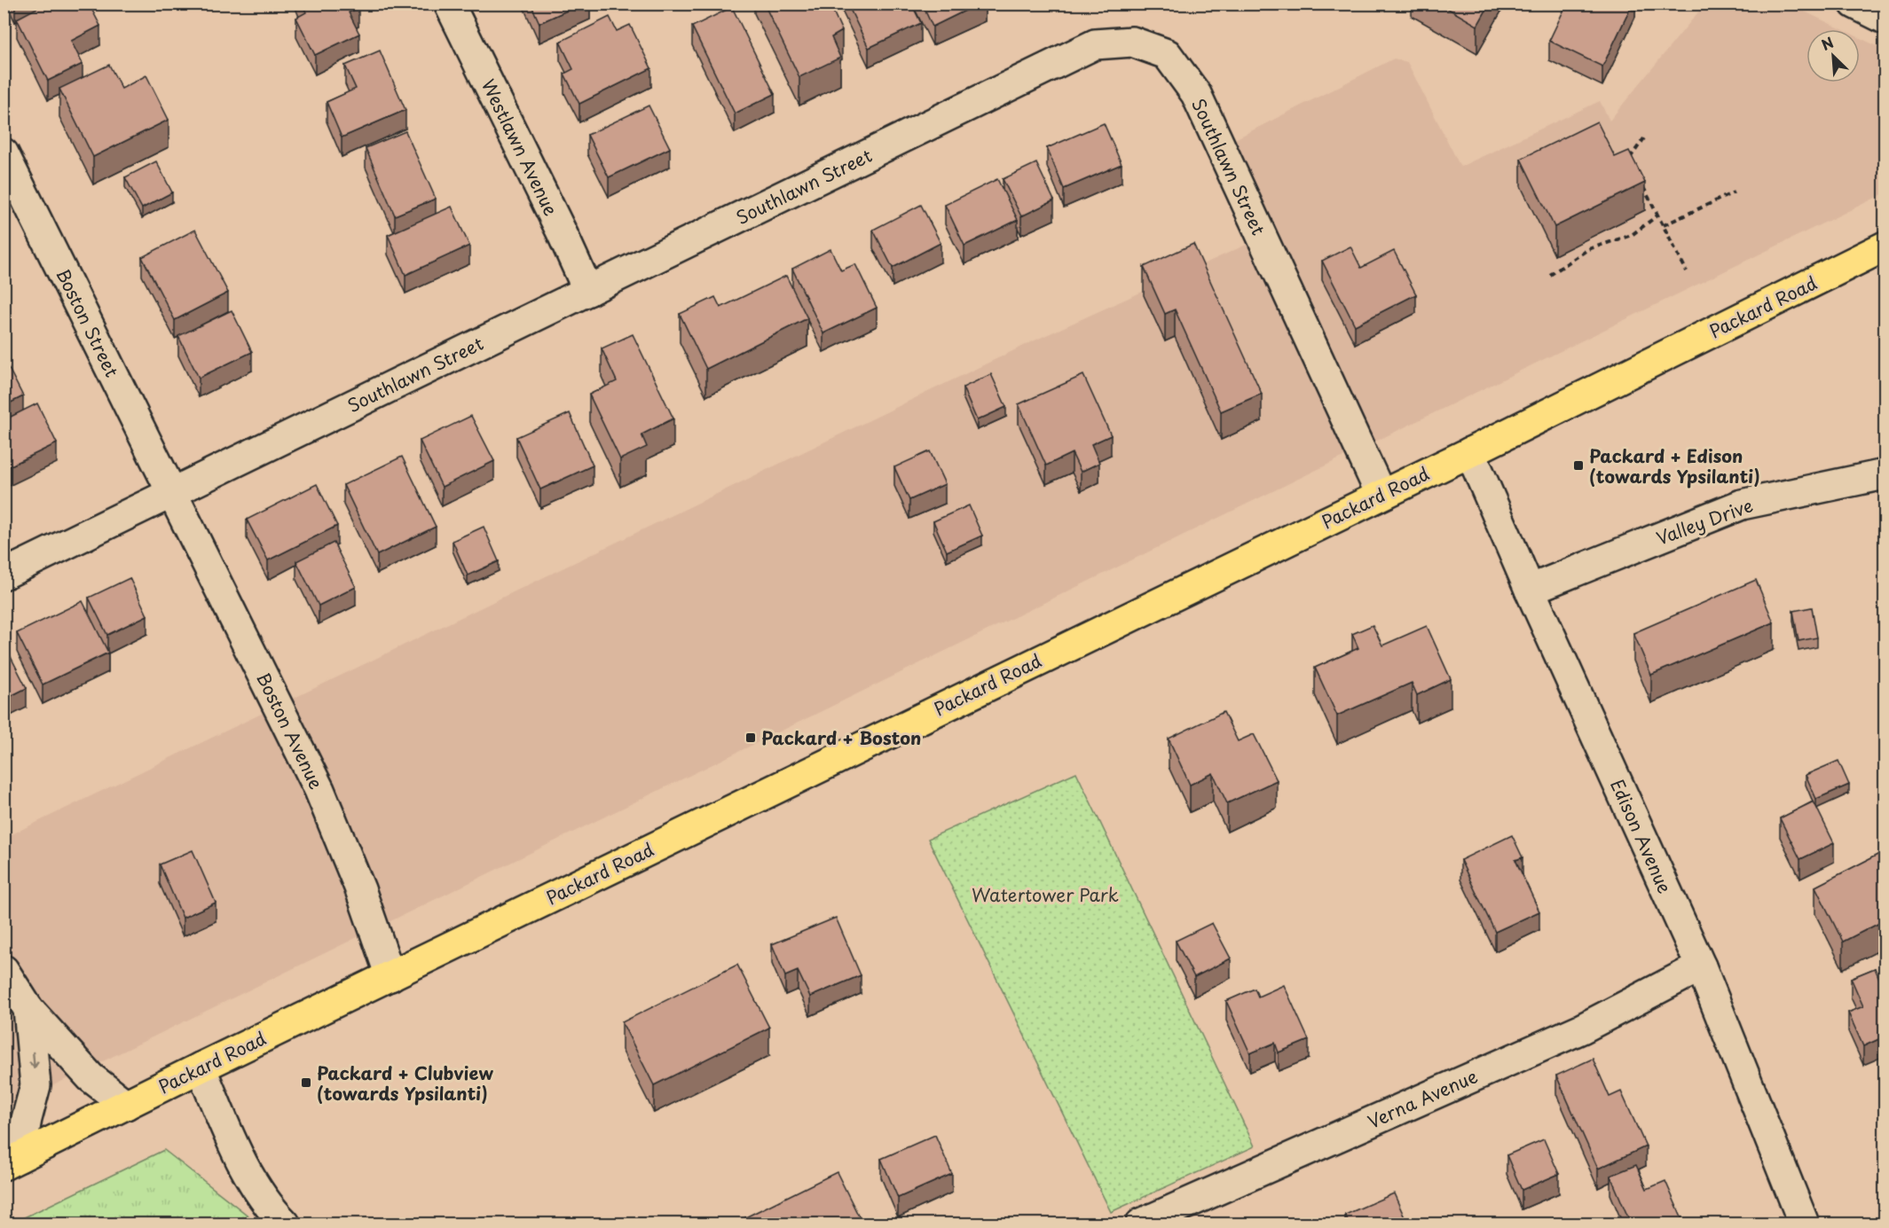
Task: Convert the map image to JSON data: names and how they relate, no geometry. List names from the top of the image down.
{
  "streets": {
    "main road": ["Packard Road"],
    "street": [
      "Westlawn Avenue",
      "Southlawn Street",
      "Boston Street",
      "Valley Drive",
      "Boston Avenue",
      "Edison Avenue",
      "Verna Avenue"
    ]
  },
  "crossings": [
    ["Westlawn Avenue", "Southlawn Street"],
    ["Southlawn Street", "Packard Road"],
    ["Southlawn Street", "Boston Street"],
    ["Southlawn Street", "Boston Avenue"],
    ["Packard Road", "Boston Avenue"],
    ["Packard Road", "Edison Avenue"],
    ["Boston Street", "Boston Avenue"],
    ["Valley Drive", "Edison Avenue"],
    ["Edison Avenue", "Verna Avenue"]
  ],
  "parks": ["Watertower Park"],
  "places": {
    "transit": ["Packard + Edison (towards Ypsilanti)", "Packard + Boston", "Packard + Clubview (towards Ypsilanti)"]
  },
  "north": "top left"
}
